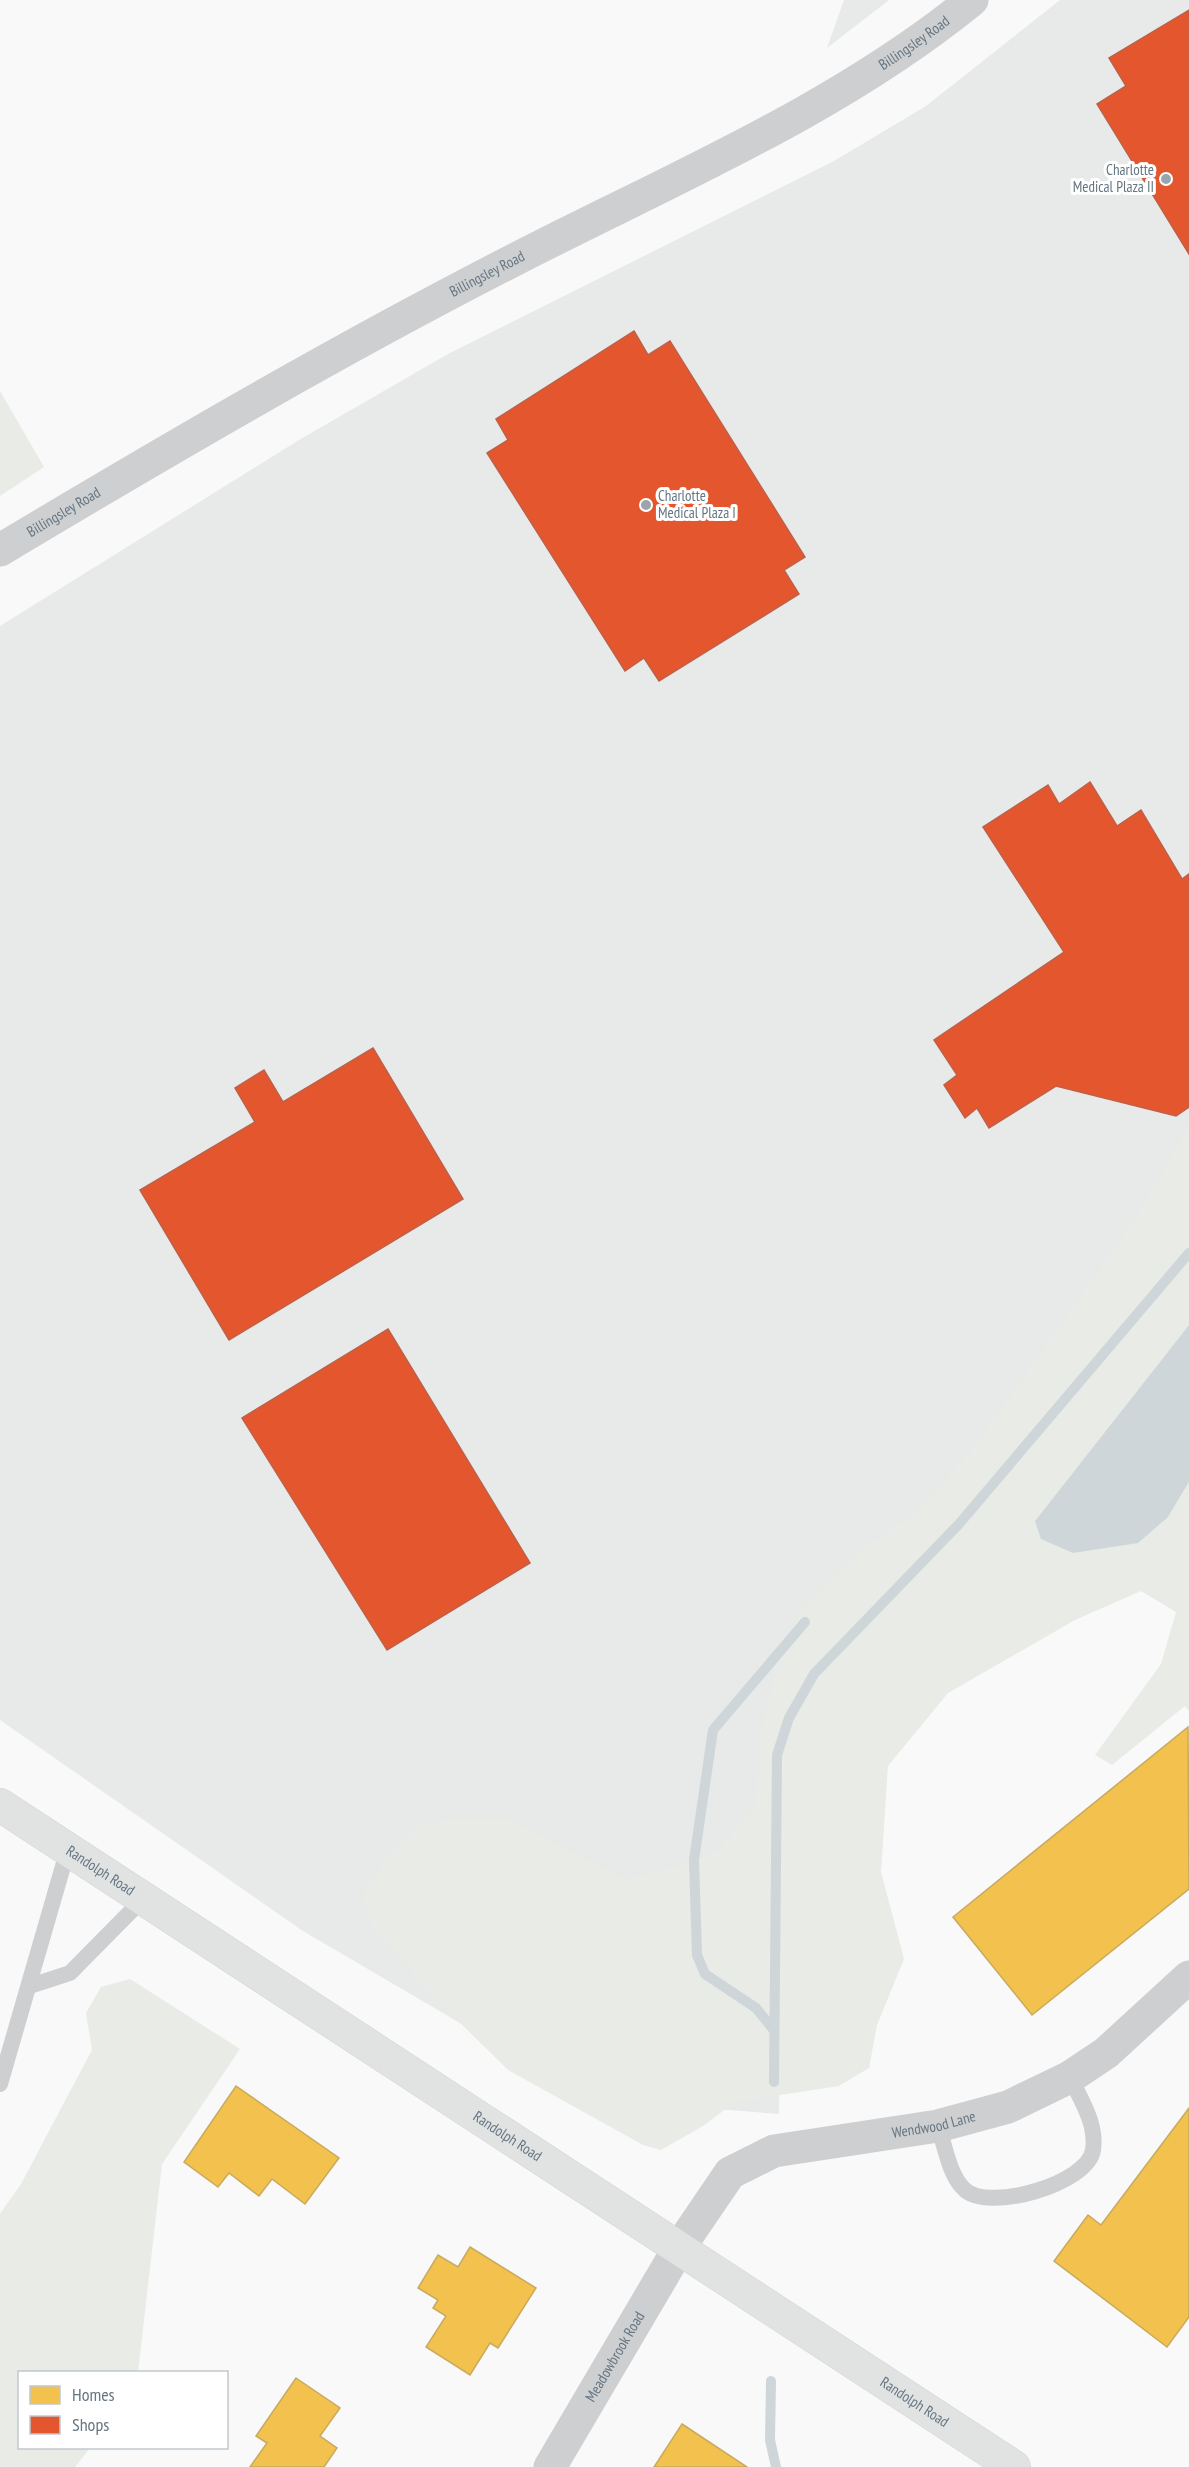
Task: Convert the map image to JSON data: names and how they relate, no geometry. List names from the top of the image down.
{
  "streets": {
    "main road": ["Randolph Road"],
    "street": ["Billingsley Road", "Wendwood Lane", "Meadowbrook Road"]
  },
  "crossings": [
    ["Randolph Road", "Wendwood Lane"],
    ["Randolph Road", "Meadowbrook Road"],
    ["Wendwood Lane", "Meadowbrook Road"]
  ],
  "places": ["Charlotte Medical Plaza II", "Charlotte Medical Plaza I"],
  "legend": ["Homes", "Shops"]
}
